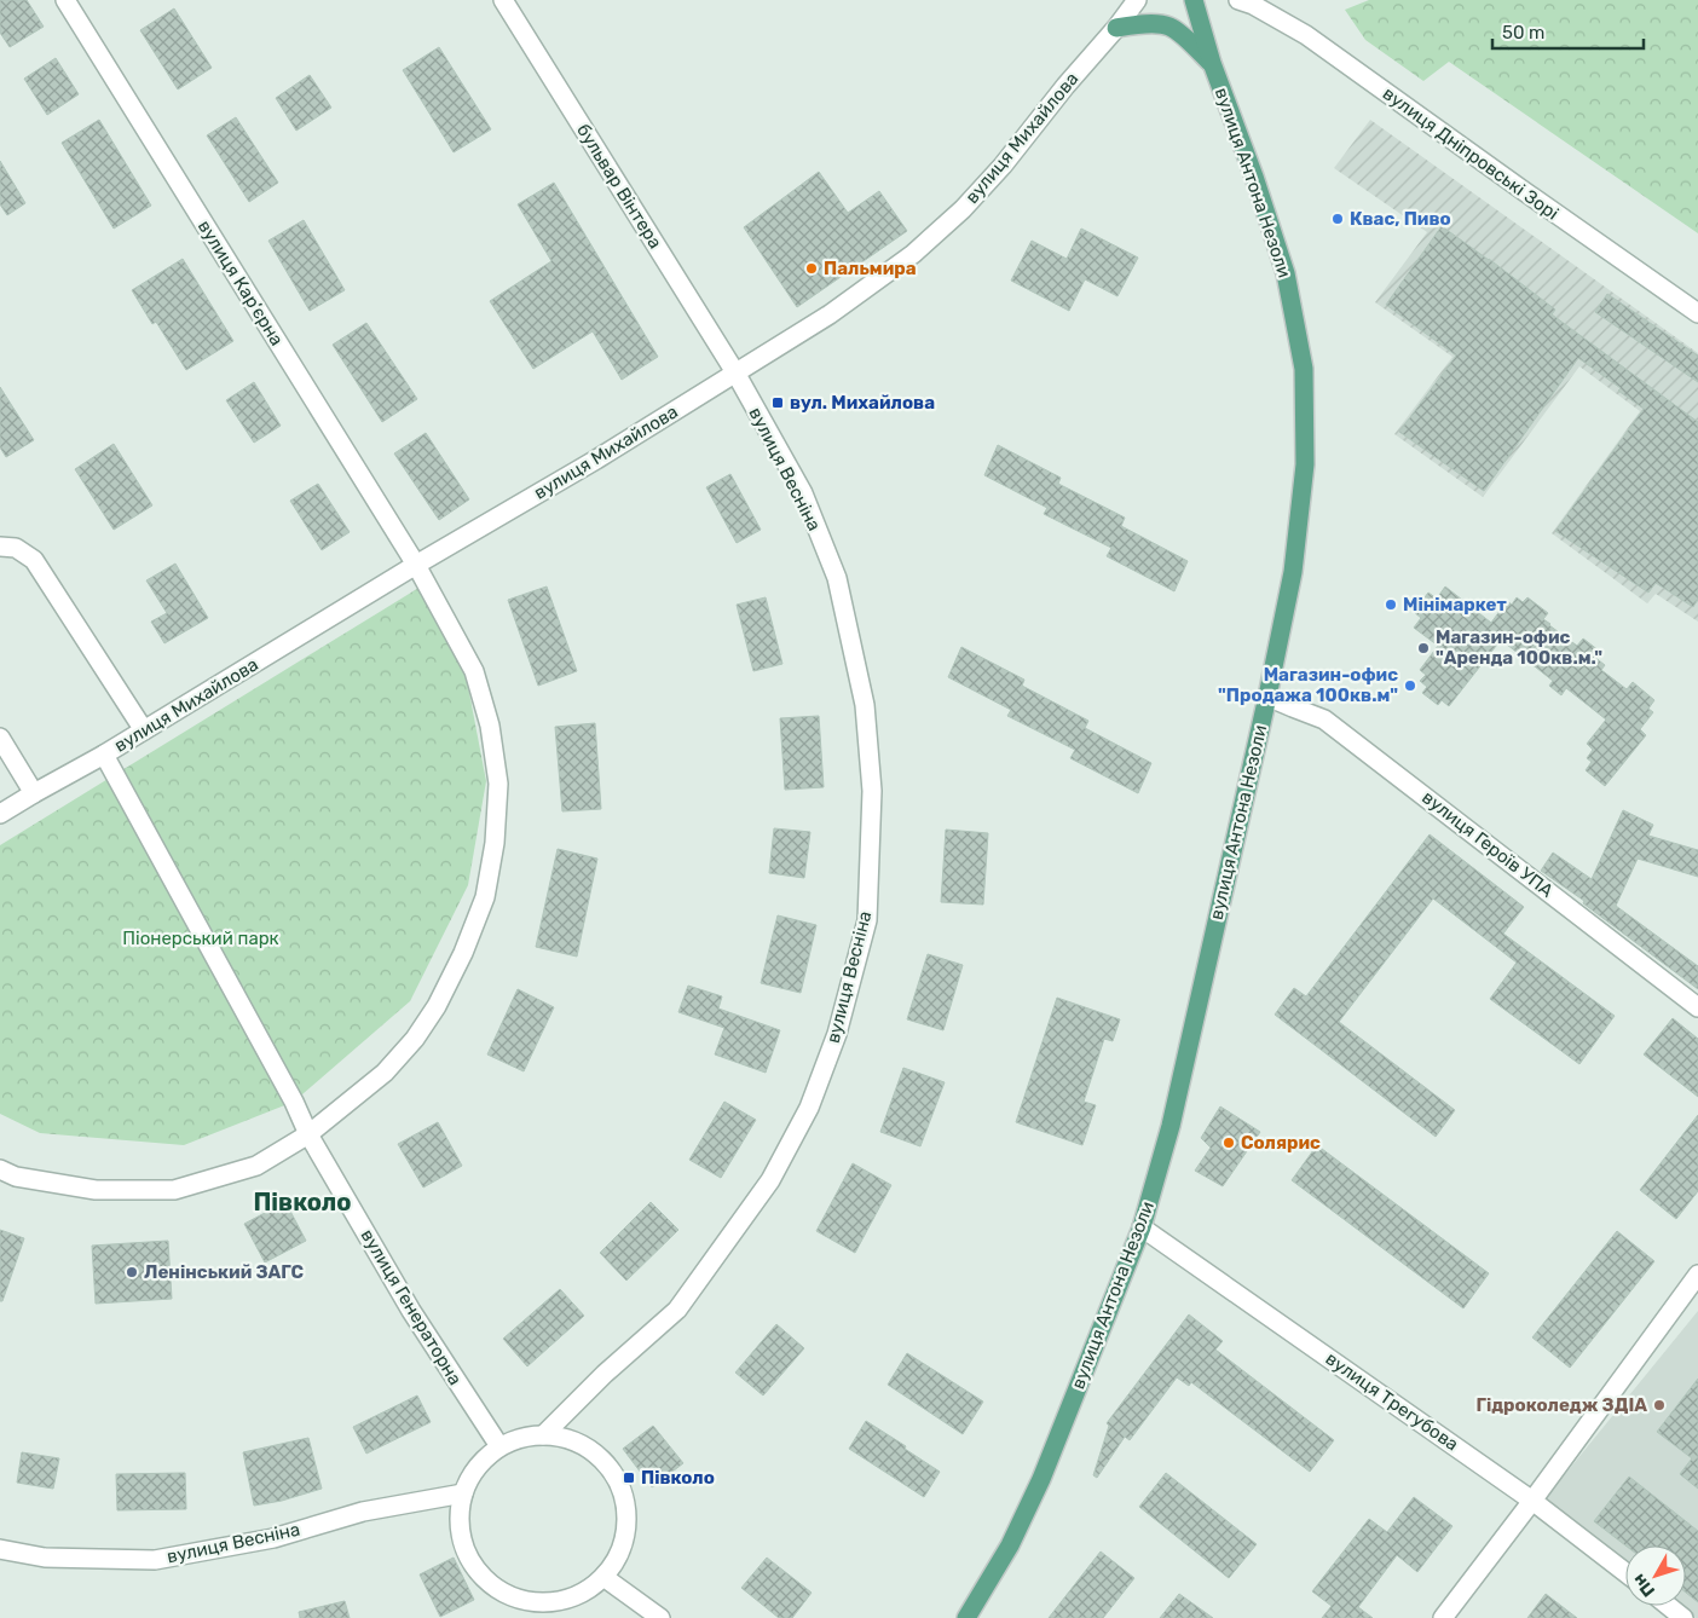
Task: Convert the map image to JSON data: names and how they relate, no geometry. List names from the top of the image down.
{
  "streets": {
    "main road": ["вулиця Антона Незоли"],
    "street": [
      "вулиця Михайлова",
      "вулиця Дніпровські Зорі",
      "бульвар Вінтера",
      "вулиця Кар’єрна",
      "вулиця Весніна",
      "вулиця Героїв УПА",
      "вулиця Генераторна",
      "вулиця Трегубова"
    ]
  },
  "crossings": [
    ["вулиця Михайлова", "бульвар Вінтера"],
    ["вулиця Михайлова", "вулиця Кар’єрна"],
    ["вулиця Михайлова", "вулиця Весніна"],
    ["вулиця Михайлова", "вулиця Генераторна"],
    ["вулиця Антона Незоли", "вулиця Героїв УПА"],
    ["вулиця Антона Незоли", "вулиця Трегубова"],
    ["бульвар Вінтера", "вулиця Весніна"],
    ["вулиця Кар’єрна", "вулиця Генераторна"],
    ["вулиця Весніна", "вулиця Генераторна"]
  ],
  "districts": ["Півколо"],
  "parks": ["Піонерський парк"],
  "places": {
    "other": [
      "Квас, Пиво",
      "Пальмира",
      "Мінімаркет",
      "Магазин-офис \"Аренда 100кв.м.\"",
      "Магазин-офис \"Продажа 100кв.м\"",
      "Солярис",
      "Ленінський ЗАГС",
      "Гідроколедж ЗДIА"
    ],
    "transit": ["вул. Михайлова", "Півколо"]
  },
  "scale_bar": "50 m",
  "north": "bottom left"
}
